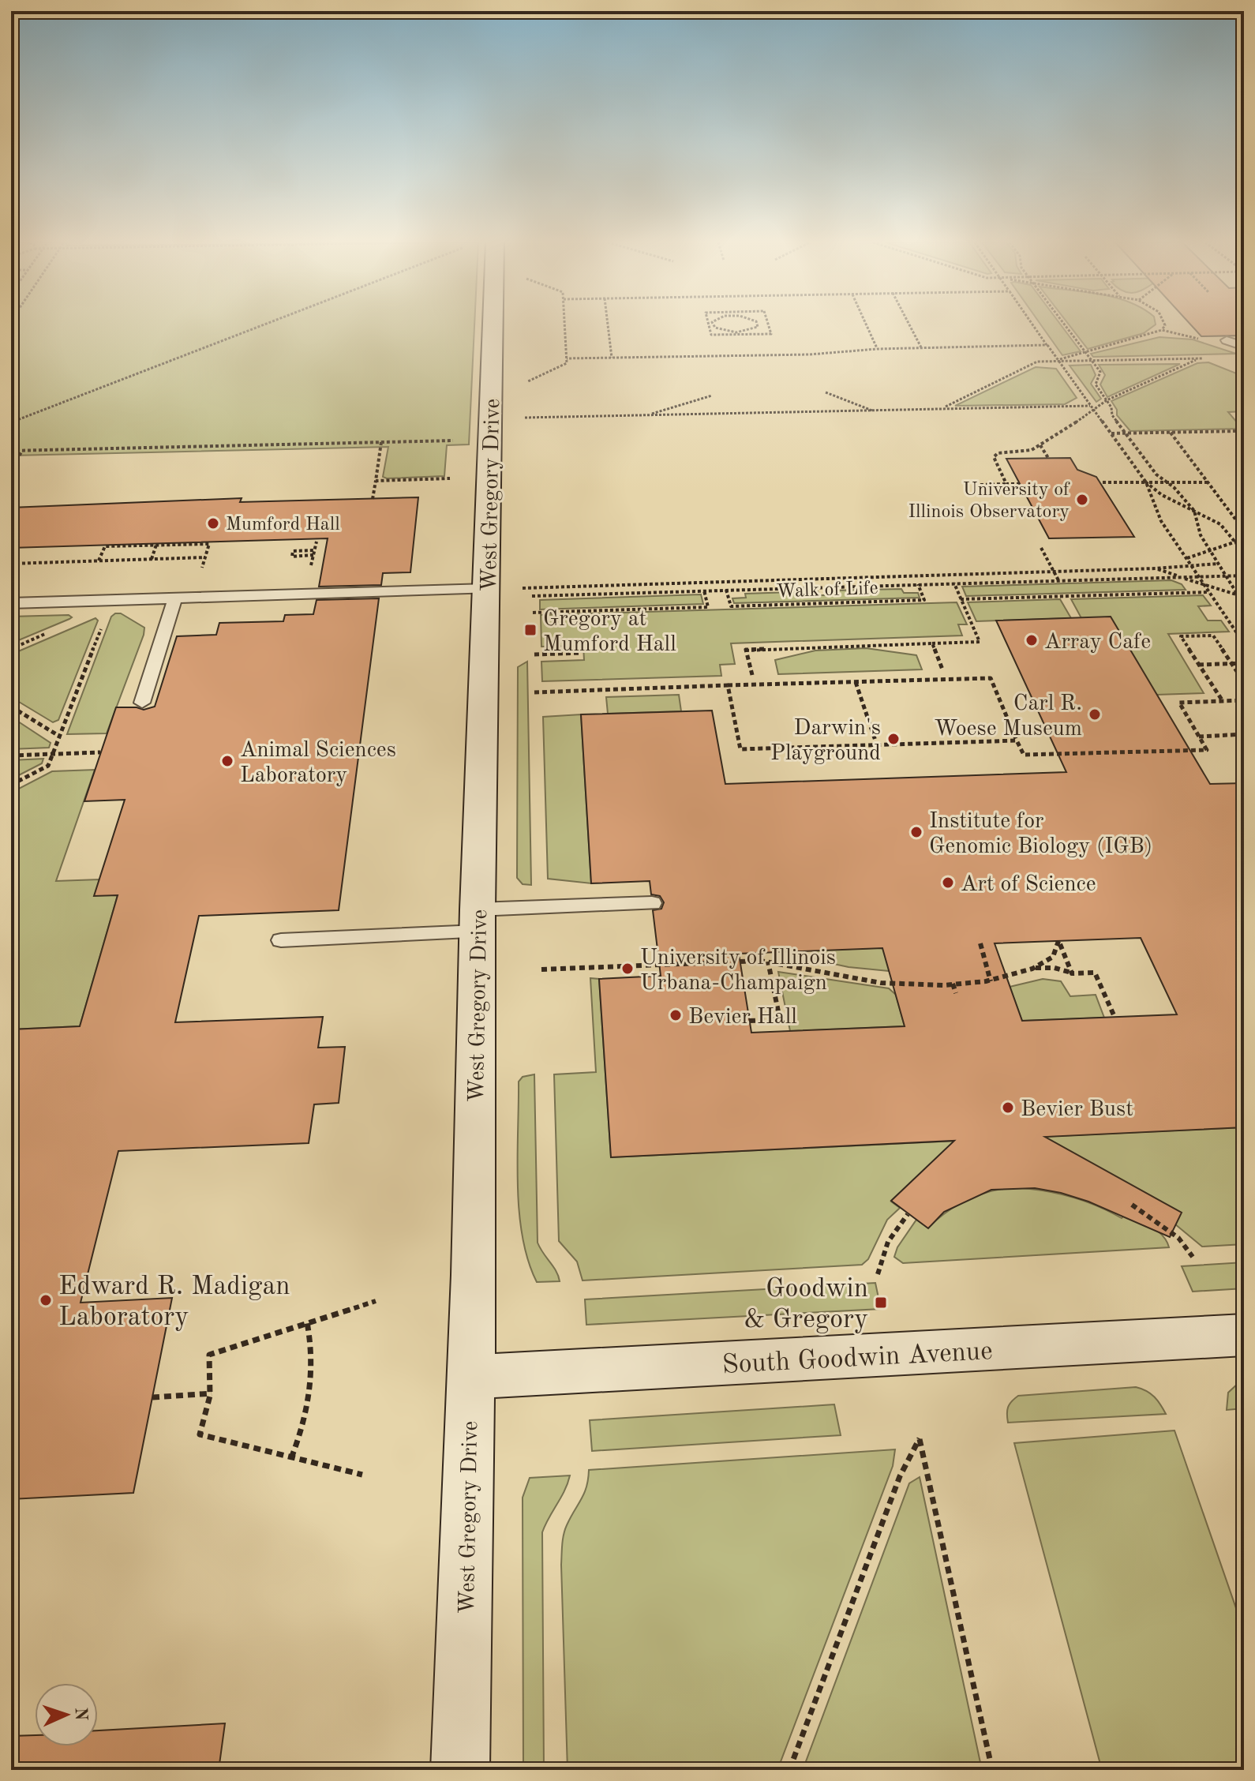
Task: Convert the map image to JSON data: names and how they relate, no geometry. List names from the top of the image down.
{
  "streets": {
    "street": ["West Gregory Drive", "South Goodwin Avenue"],
    "path": ["Walk of Life"]
  },
  "crossings": [
    ["West Gregory Drive", "South Goodwin Avenue"]
  ],
  "places": {
    "other": [
      "University of Illinois Observatory",
      "Mumford Hall",
      "Array Cafe",
      "Carl R. Woese Museum",
      "Darwin's Playground",
      "Animal Sciences Laboratory",
      "Institute for Genomic Biology (IGB)",
      "Art of Science",
      "University of Illinois Urbana-Champaign",
      "Bevier Hall",
      "Bevier Bust",
      "Edward R. Madigan Laboratory"
    ],
    "transit": ["Gregory at Mumford Hall", "Goodwin & Gregory"]
  },
  "north": "right"
}
